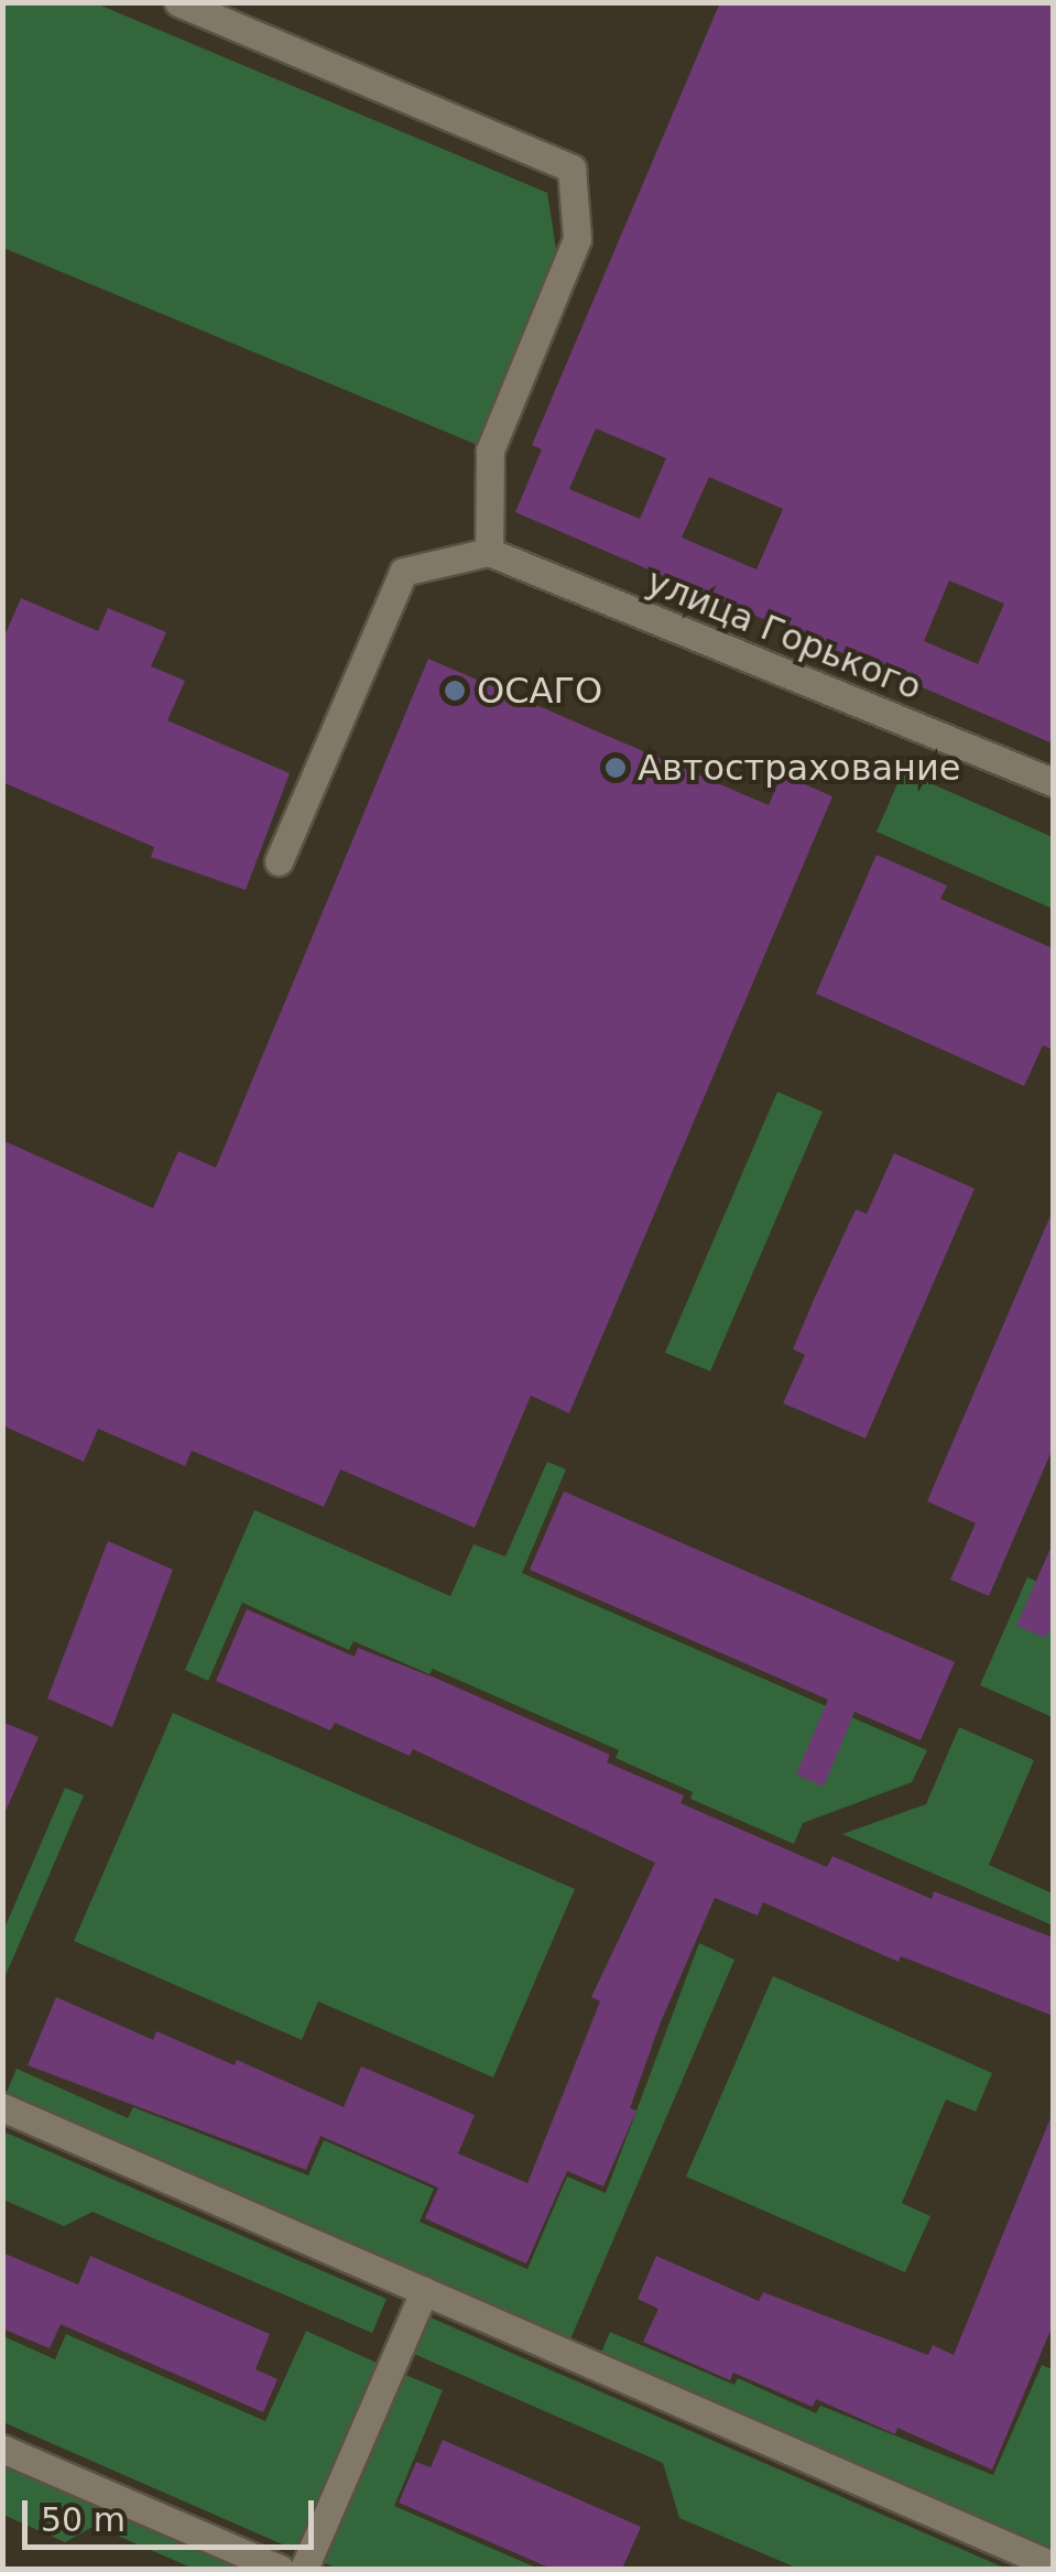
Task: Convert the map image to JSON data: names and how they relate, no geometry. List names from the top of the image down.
{
  "streets": {
    "street": ["улица Горького"]
  },
  "places": ["ОСАГО", "Автострахование"],
  "scale_bar": "50 m"
}
